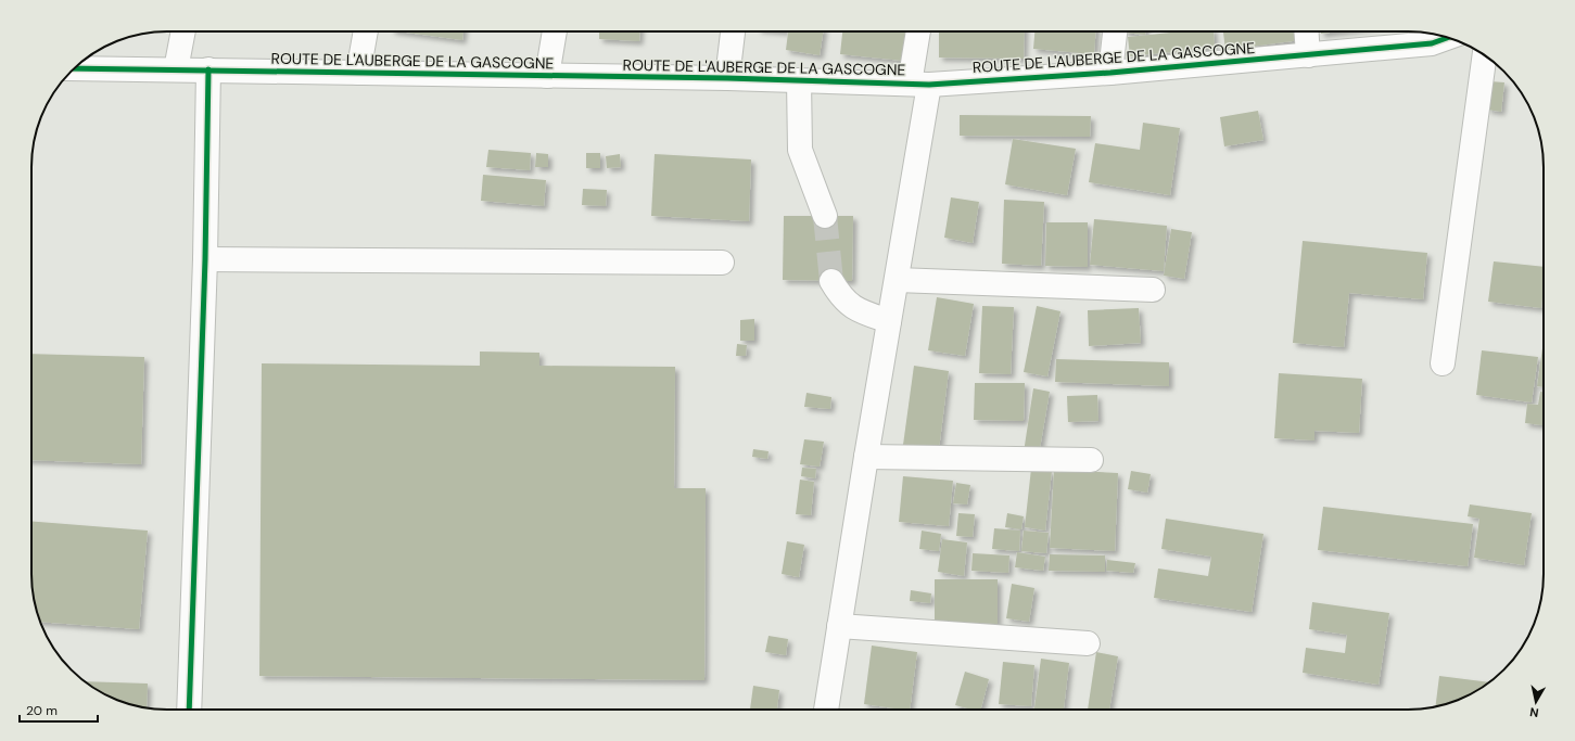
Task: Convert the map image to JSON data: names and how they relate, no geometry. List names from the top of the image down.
{
  "streets": {
    "street": ["ROUTE DE L'AUBERGE DE LA GASCOGNE"]
  },
  "scale_bar": "20 m",
  "north": "bottom"
}
